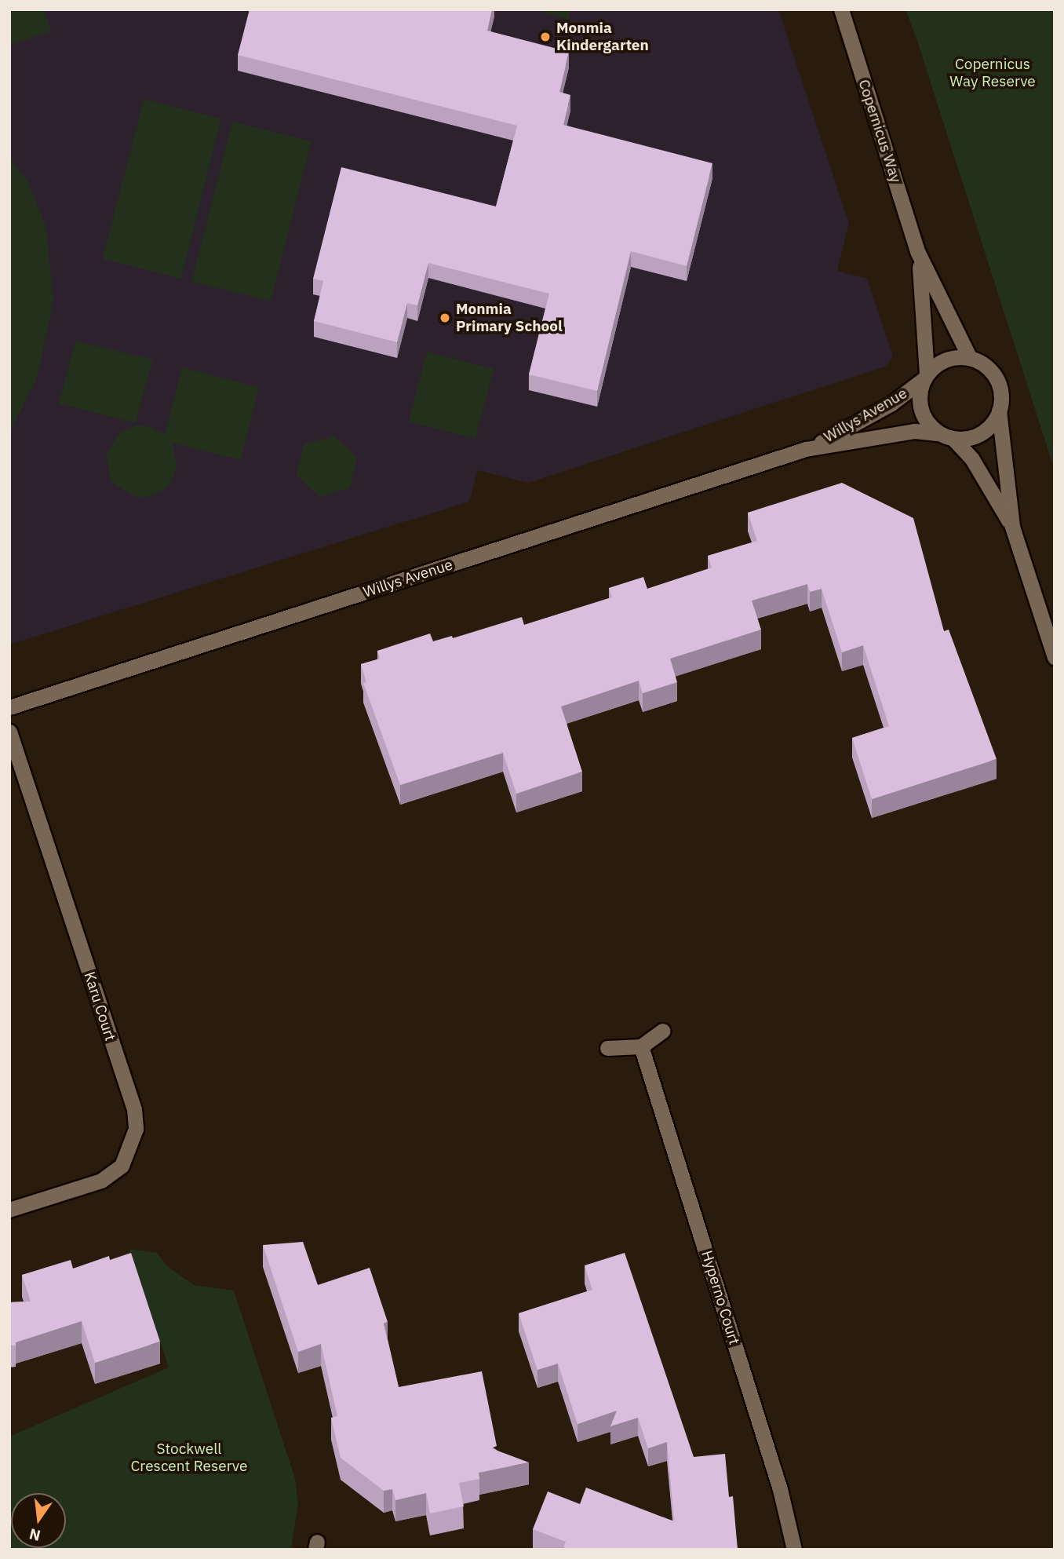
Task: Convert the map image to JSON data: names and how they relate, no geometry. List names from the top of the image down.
{
  "streets": {
    "street": [
      "Copernicus Way",
      "Willys Avenue",
      "Karu Court",
      "Hyperno Court"
    ]
  },
  "crossings": [
    ["Copernicus Way", "Willys Avenue"]
  ],
  "parks": ["Copernicus Way Reserve", "Stockwell Crescent Reserve"],
  "places": ["Monmia Kindergarten", "Monmia Primary School"],
  "north": "bottom"
}
